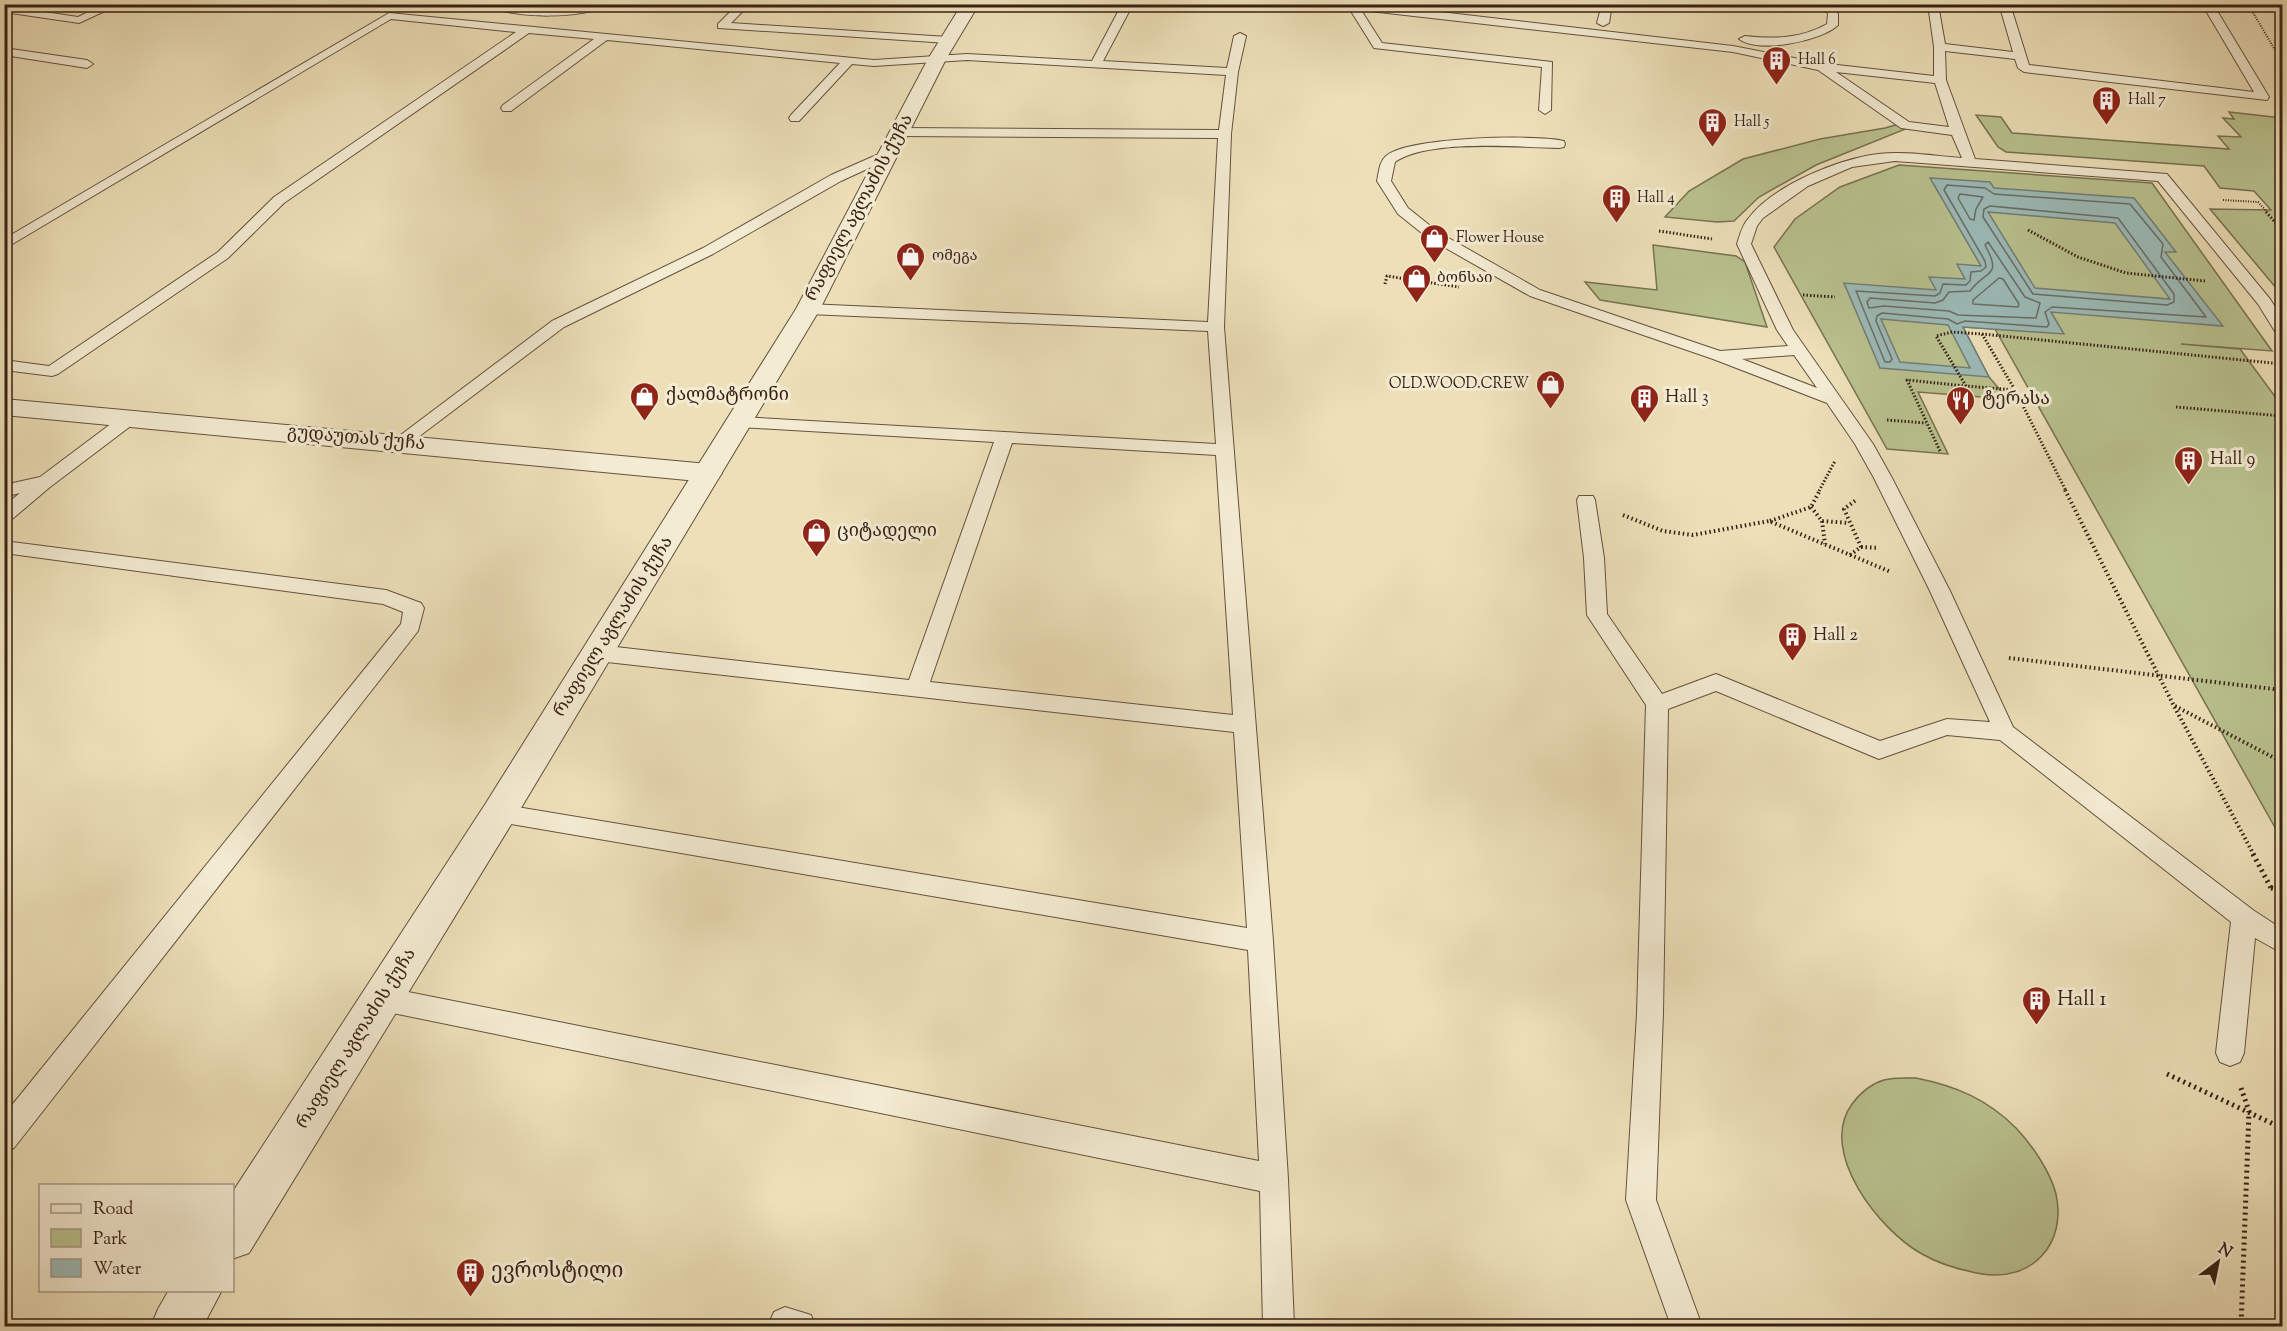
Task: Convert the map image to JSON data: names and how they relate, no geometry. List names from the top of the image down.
{
  "streets": {
    "street": ["რაფიელ აგლაძის ქუჩა", "გუდაუთას ქუჩა"]
  },
  "crossings": [
    ["რაფიელ აგლაძის ქუჩა", "გუდაუთას ქუჩა"]
  ],
  "places": {
    "building": [
      "Hall 6",
      "Hall 7",
      "Hall 5",
      "Hall 4",
      "Hall 3",
      "Hall 9",
      "Hall 2",
      "Hall 1",
      "ევროსტილი"
    ],
    "shop": [
      "Flower House",
      "ომეგა",
      "ბონსაი",
      "OLD.WOOD.CREW",
      "ქალმატრონი",
      "ციტადელი"
    ],
    "restaurant": ["ტერასა"]
  },
  "legend": ["Road", "Park", "Water"],
  "north": "top right"
}
